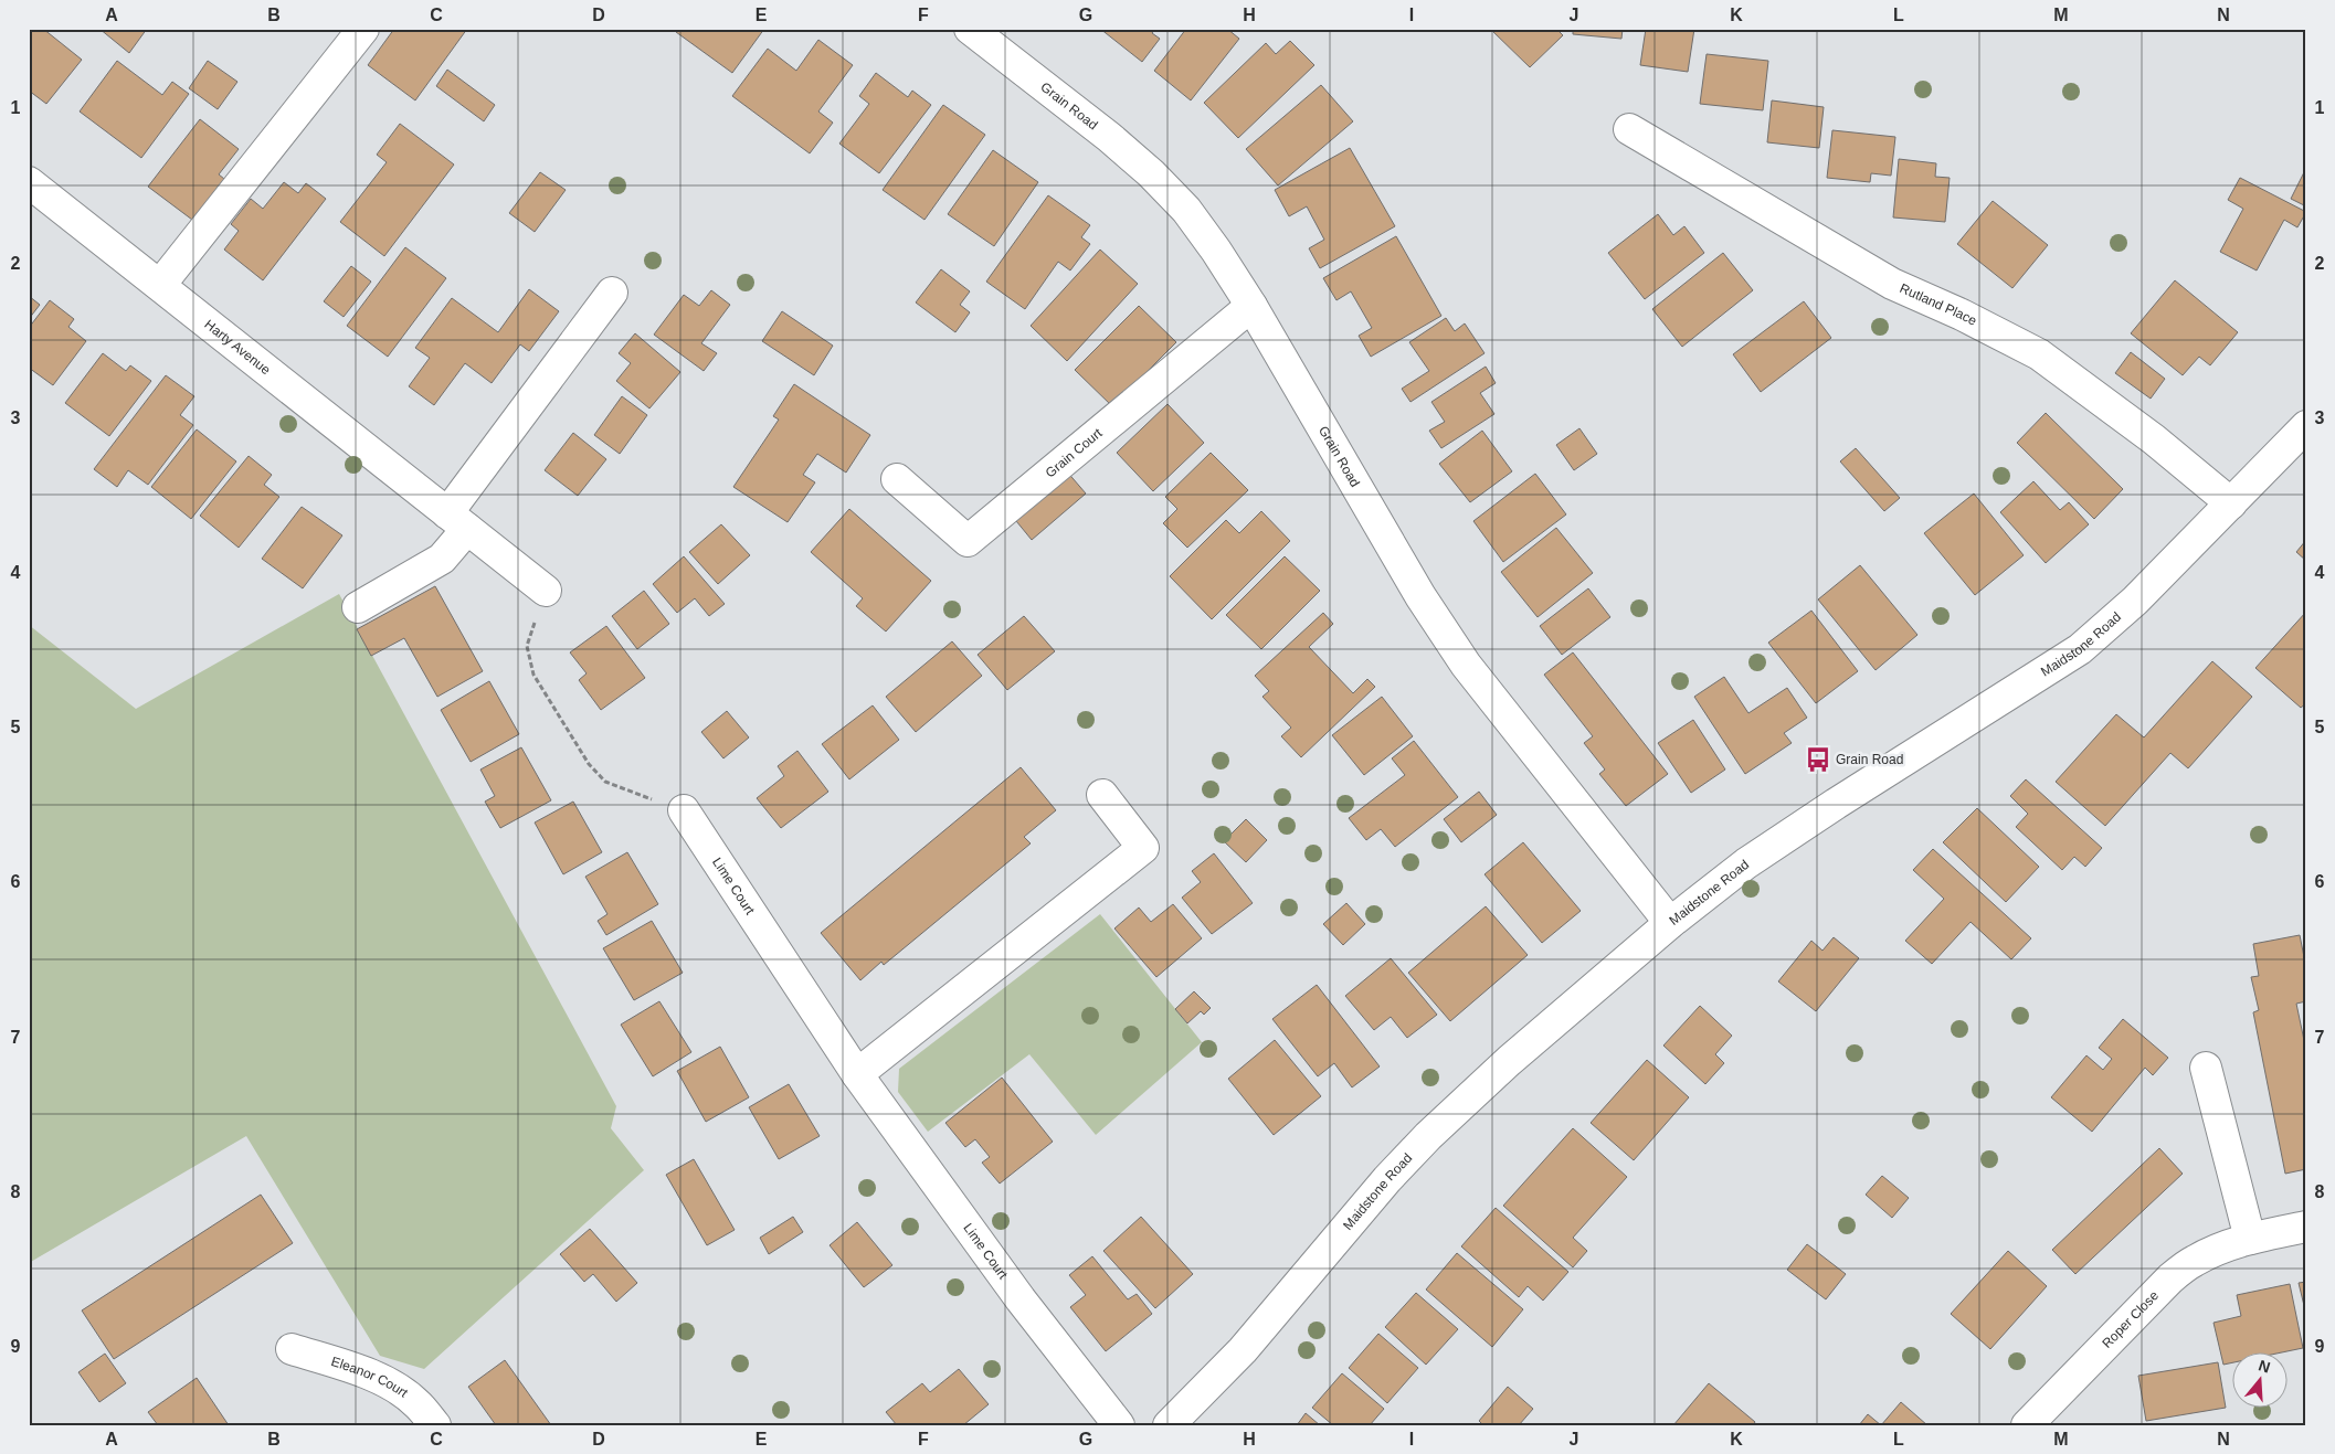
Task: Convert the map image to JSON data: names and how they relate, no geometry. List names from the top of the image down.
{
  "streets": {
    "street": [
      "Grain Road",
      "Rutland Place",
      "Harty Avenue",
      "Grain Court",
      "Maidstone Road",
      "Lime Court",
      "Roper Close",
      "Eleanor Court"
    ]
  },
  "crossings": [
    ["Grain Road", "Grain Court"],
    ["Grain Road", "Maidstone Road"],
    ["Rutland Place", "Maidstone Road"]
  ],
  "places": {
    "bus stop": ["Grain Road"]
  },
  "north": "top",
  "grid": {
    "columns": [
      "A",
      "B",
      "C",
      "D",
      "E",
      "F",
      "G",
      "H",
      "I",
      "J",
      "K",
      "L",
      "M",
      "N"
    ],
    "rows": [
      "1",
      "2",
      "3",
      "4",
      "5",
      "6",
      "7",
      "8",
      "9"
    ]
  }
}
